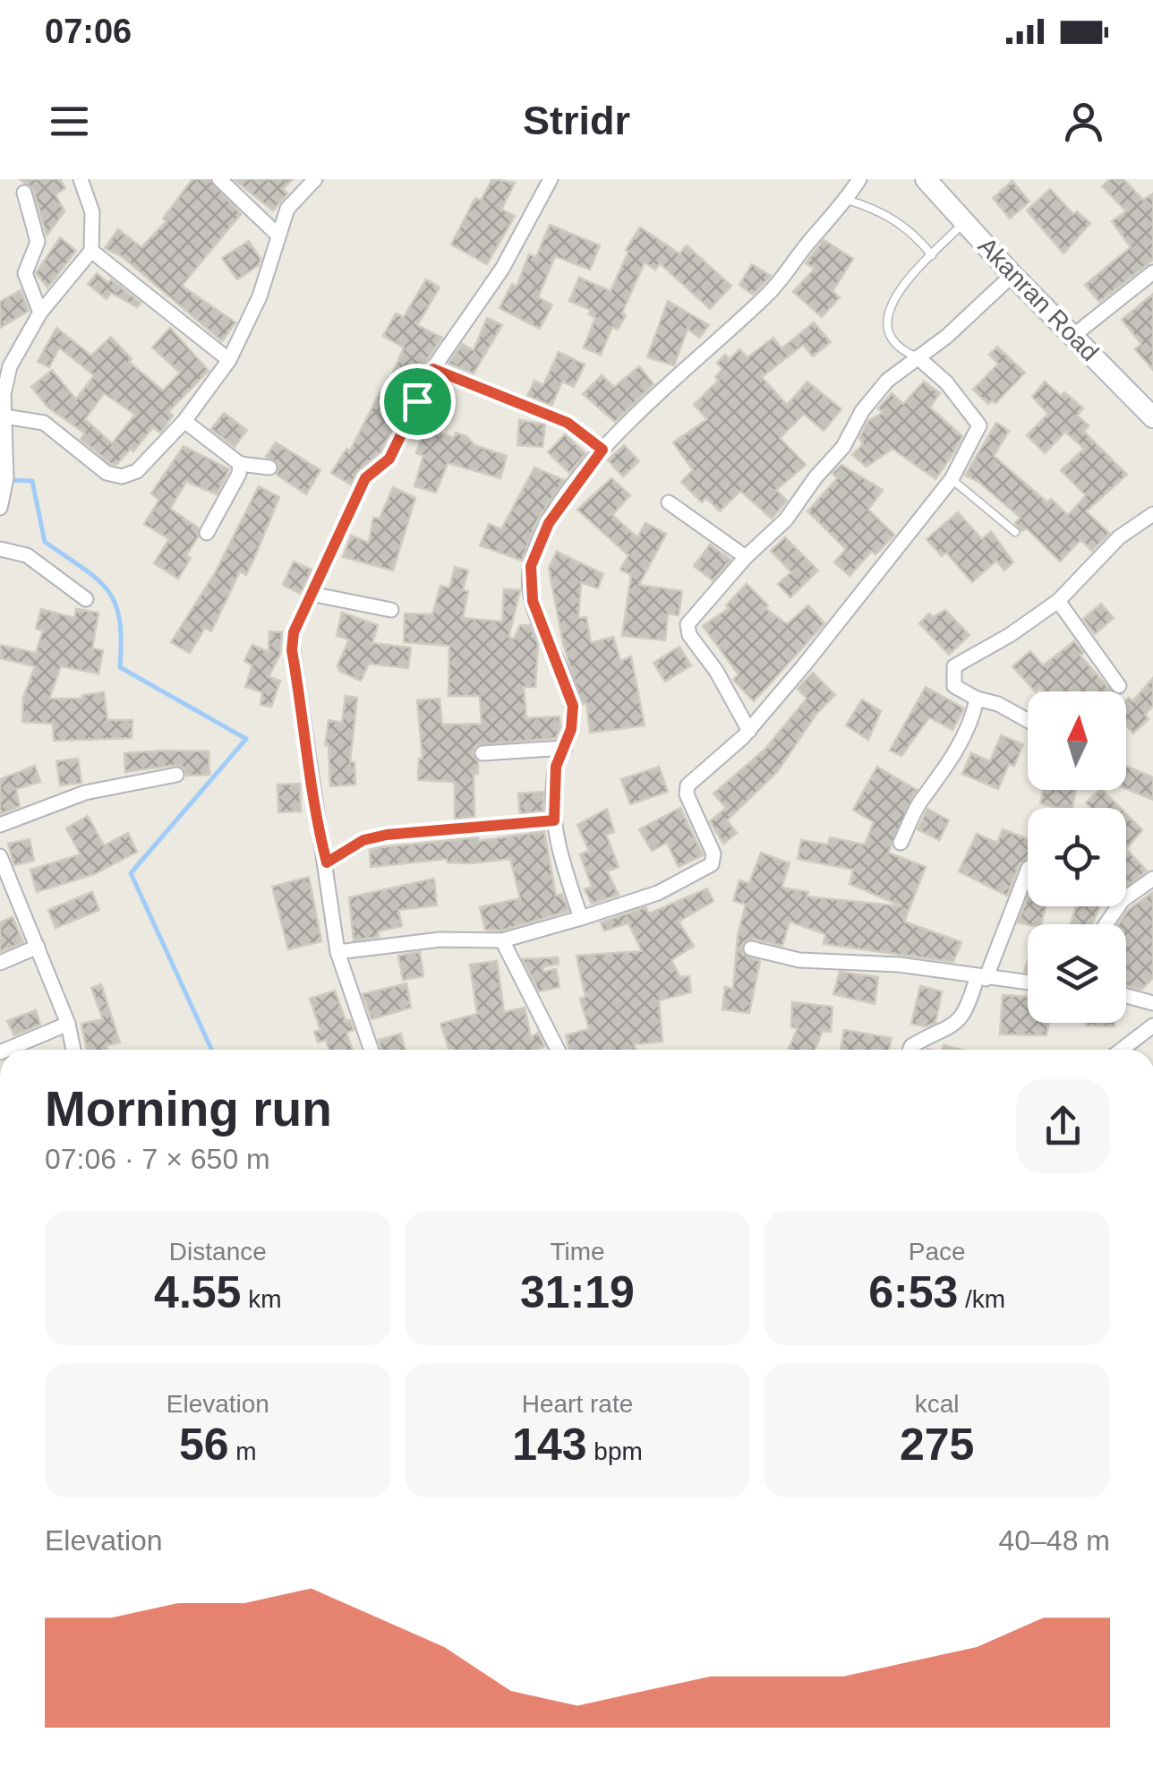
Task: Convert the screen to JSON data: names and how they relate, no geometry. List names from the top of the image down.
{
  "streets": {
    "main road": ["Akanran Road"]
  },
  "north": "top",
  "page": {
    "status": "07:06",
    "header": "Stridr",
    "heading": ["Morning run", "07:06 · 7 × 650 m"],
    "stats": [
      ["Distance", "4.55 km"],
      ["Time", "31:19"],
      ["Pace", "6:53 /km"],
      ["Elevation", "56 m"],
      ["Heart rate", "143 bpm"],
      ["kcal", "275"]
    ],
    "chart": ["Elevation", "40–48 m"]
  }
}
